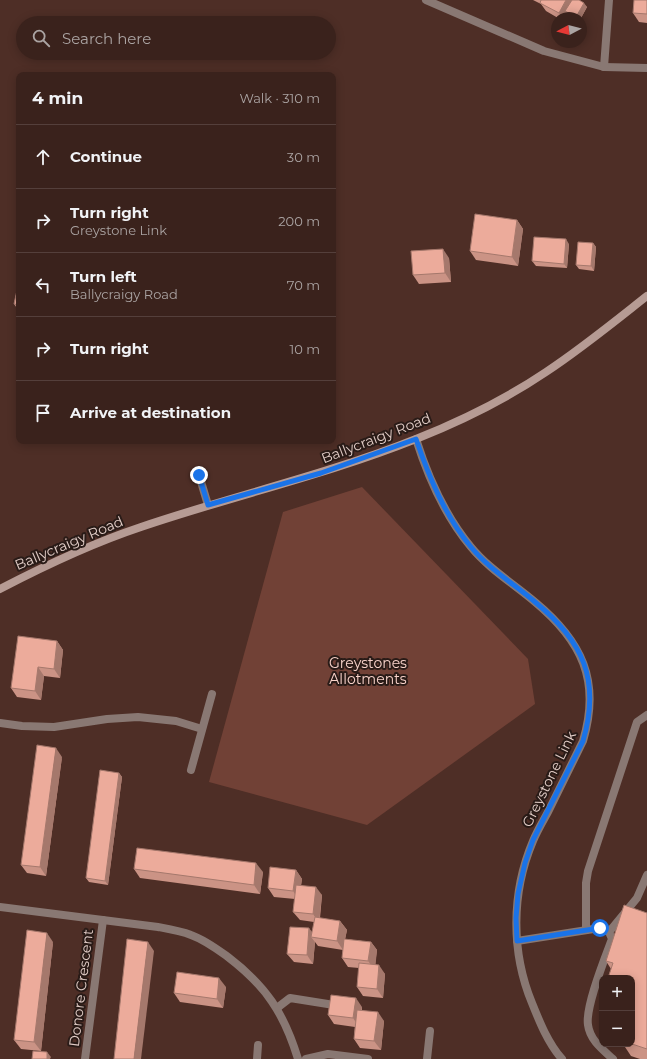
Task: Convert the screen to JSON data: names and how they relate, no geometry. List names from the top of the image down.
{
  "streets": {
    "main road": ["Ballycraigy Road"],
    "street": ["Greystone Link", "Donore Crescent"]
  },
  "crossings": [
    ["Ballycraigy Road", "Greystone Link"]
  ],
  "parks": ["Greystones Allotments"],
  "north": "left",
  "page": {
    "search": "Search here",
    "heading": ["4 min", "Walk · 310 m"],
    "list": [
      ["Continue", "30 m"],
      ["Turn right", "Greystone Link", "200 m"],
      ["Turn left", "Ballycraigy Road", "70 m"],
      ["Turn right", "10 m"],
      "Arrive at destination"
    ],
    "map_buttons": ["+", "−"]
  }
}
